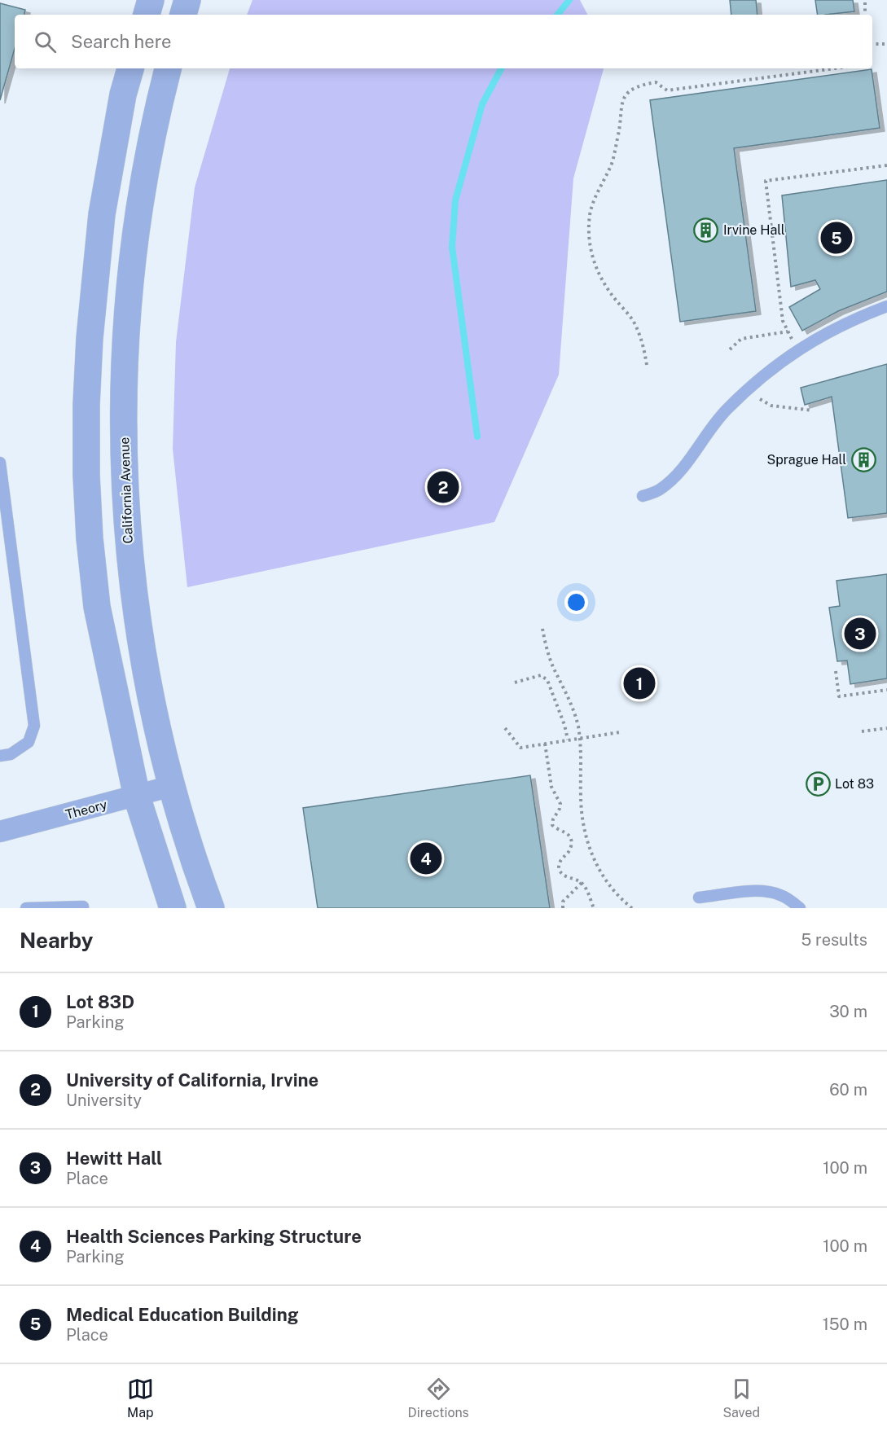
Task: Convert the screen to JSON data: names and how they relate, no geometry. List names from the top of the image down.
{
  "streets": {
    "street": ["California Avenue", "Theory"]
  },
  "crossings": [
    ["California Avenue", "Theory"]
  ],
  "places": {
    "building": ["Irvine Hall", "Sprague Hall"],
    "parking": ["Lot 83"]
  },
  "page": {
    "search": "Search here",
    "pins": [
      "5",
      "2",
      "3",
      "1",
      "4"
    ],
    "heading": ["Nearby", "5 results"],
    "list": [
      {
        "mark": "1",
        "name": "Lot 83D",
        "note": "Parking",
        "value": "30 m"
      },
      {
        "mark": "2",
        "name": "University of California, Irvine",
        "note": "University",
        "value": "60 m"
      },
      {
        "mark": "3",
        "name": "Hewitt Hall",
        "note": "Place",
        "value": "100 m"
      },
      {
        "mark": "4",
        "name": "Health Sciences Parking Structure",
        "note": "Parking",
        "value": "100 m"
      },
      {
        "mark": "5",
        "name": "Medical Education Building",
        "note": "Place",
        "value": "150 m"
      }
    ],
    "nav": ["Map", "Directions", "Saved"]
  }
}
